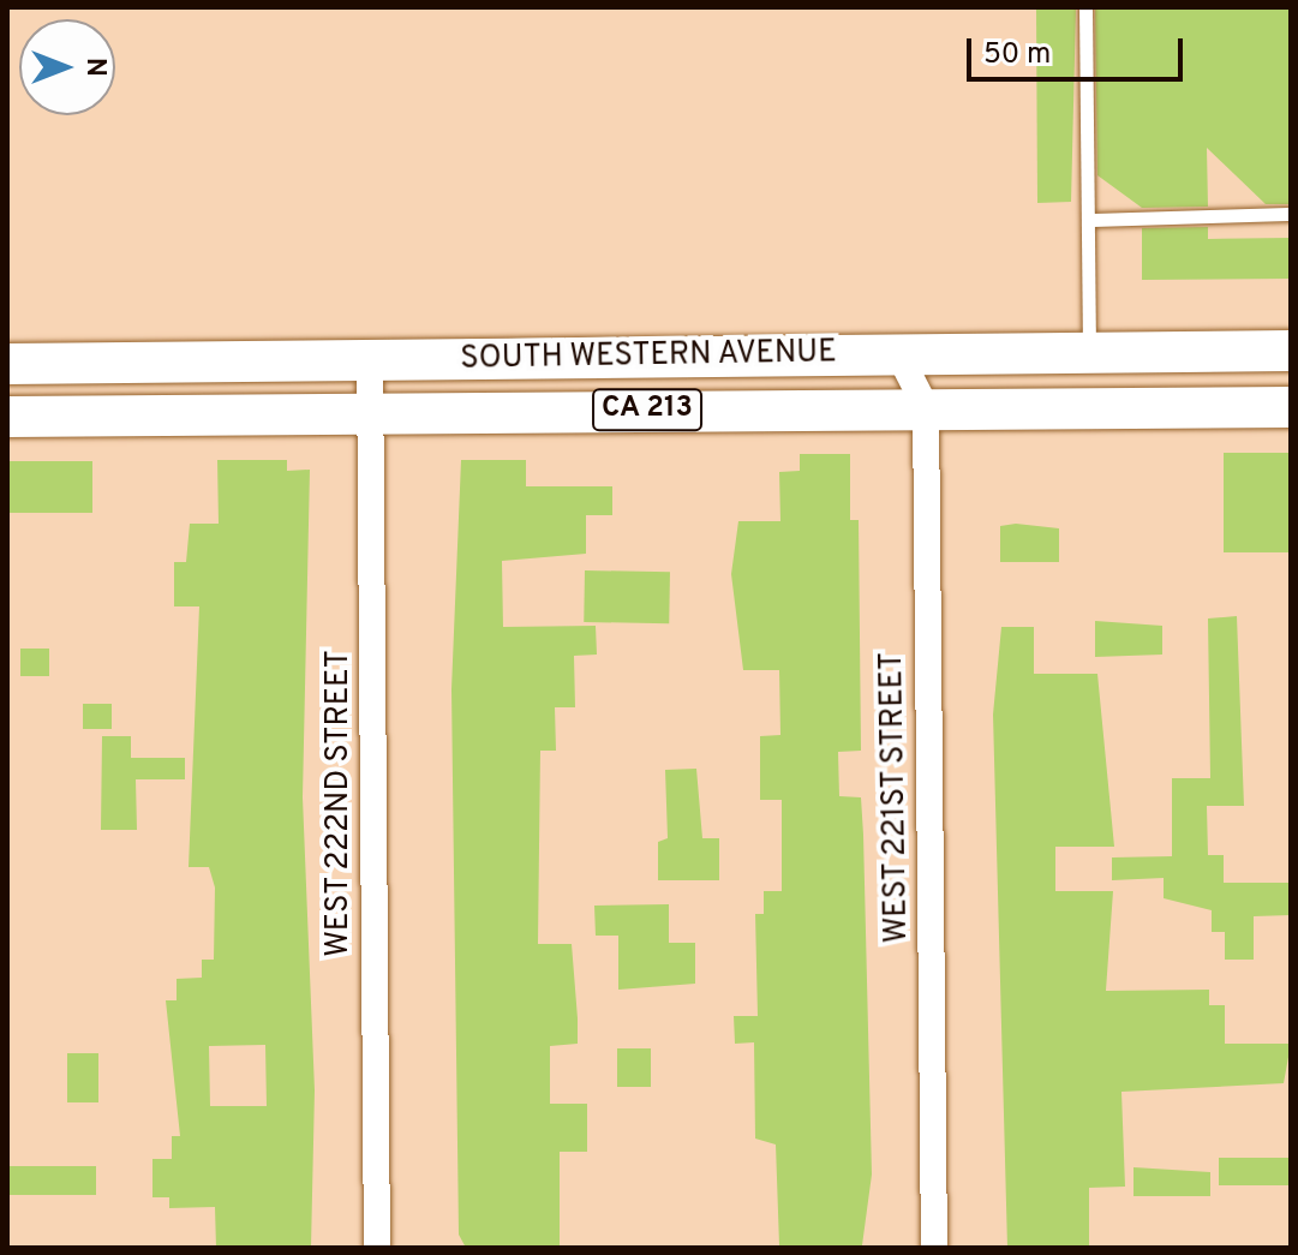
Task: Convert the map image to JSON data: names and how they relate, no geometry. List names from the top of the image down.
{
  "streets": {
    "main road": ["SOUTH WESTERN AVENUE", "CA 213"],
    "street": ["WEST 221ST STREET", "WEST 222ND STREET"]
  },
  "crossings": [
    ["SOUTH WESTERN AVENUE", "WEST 221ST STREET"],
    ["SOUTH WESTERN AVENUE", "WEST 222ND STREET"]
  ],
  "scale_bar": "50 m",
  "north": "right"
}
